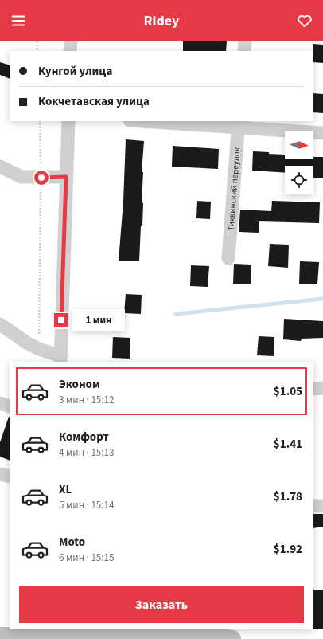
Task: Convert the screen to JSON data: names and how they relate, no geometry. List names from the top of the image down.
{
  "streets": {
    "street": ["Тихвинский переулок"]
  },
  "north": "right",
  "page": {
    "header": "Ridey",
    "banner": ["Кунгой улица", "Кокчетавская улица"],
    "bubble": "1 мин",
    "list": [
      {
        "name": "Эконом",
        "note": "3 мин · 15:12",
        "value": "$1.05"
      },
      {
        "name": "Комфорт",
        "note": "4 мин · 15:13",
        "value": "$1.41"
      },
      {
        "name": "XL",
        "note": "5 мин · 15:14",
        "value": "$1.78"
      },
      {
        "name": "Moto",
        "note": "6 мин · 15:15",
        "value": "$1.92"
      }
    ],
    "buttons": "Заказать"
  }
}
